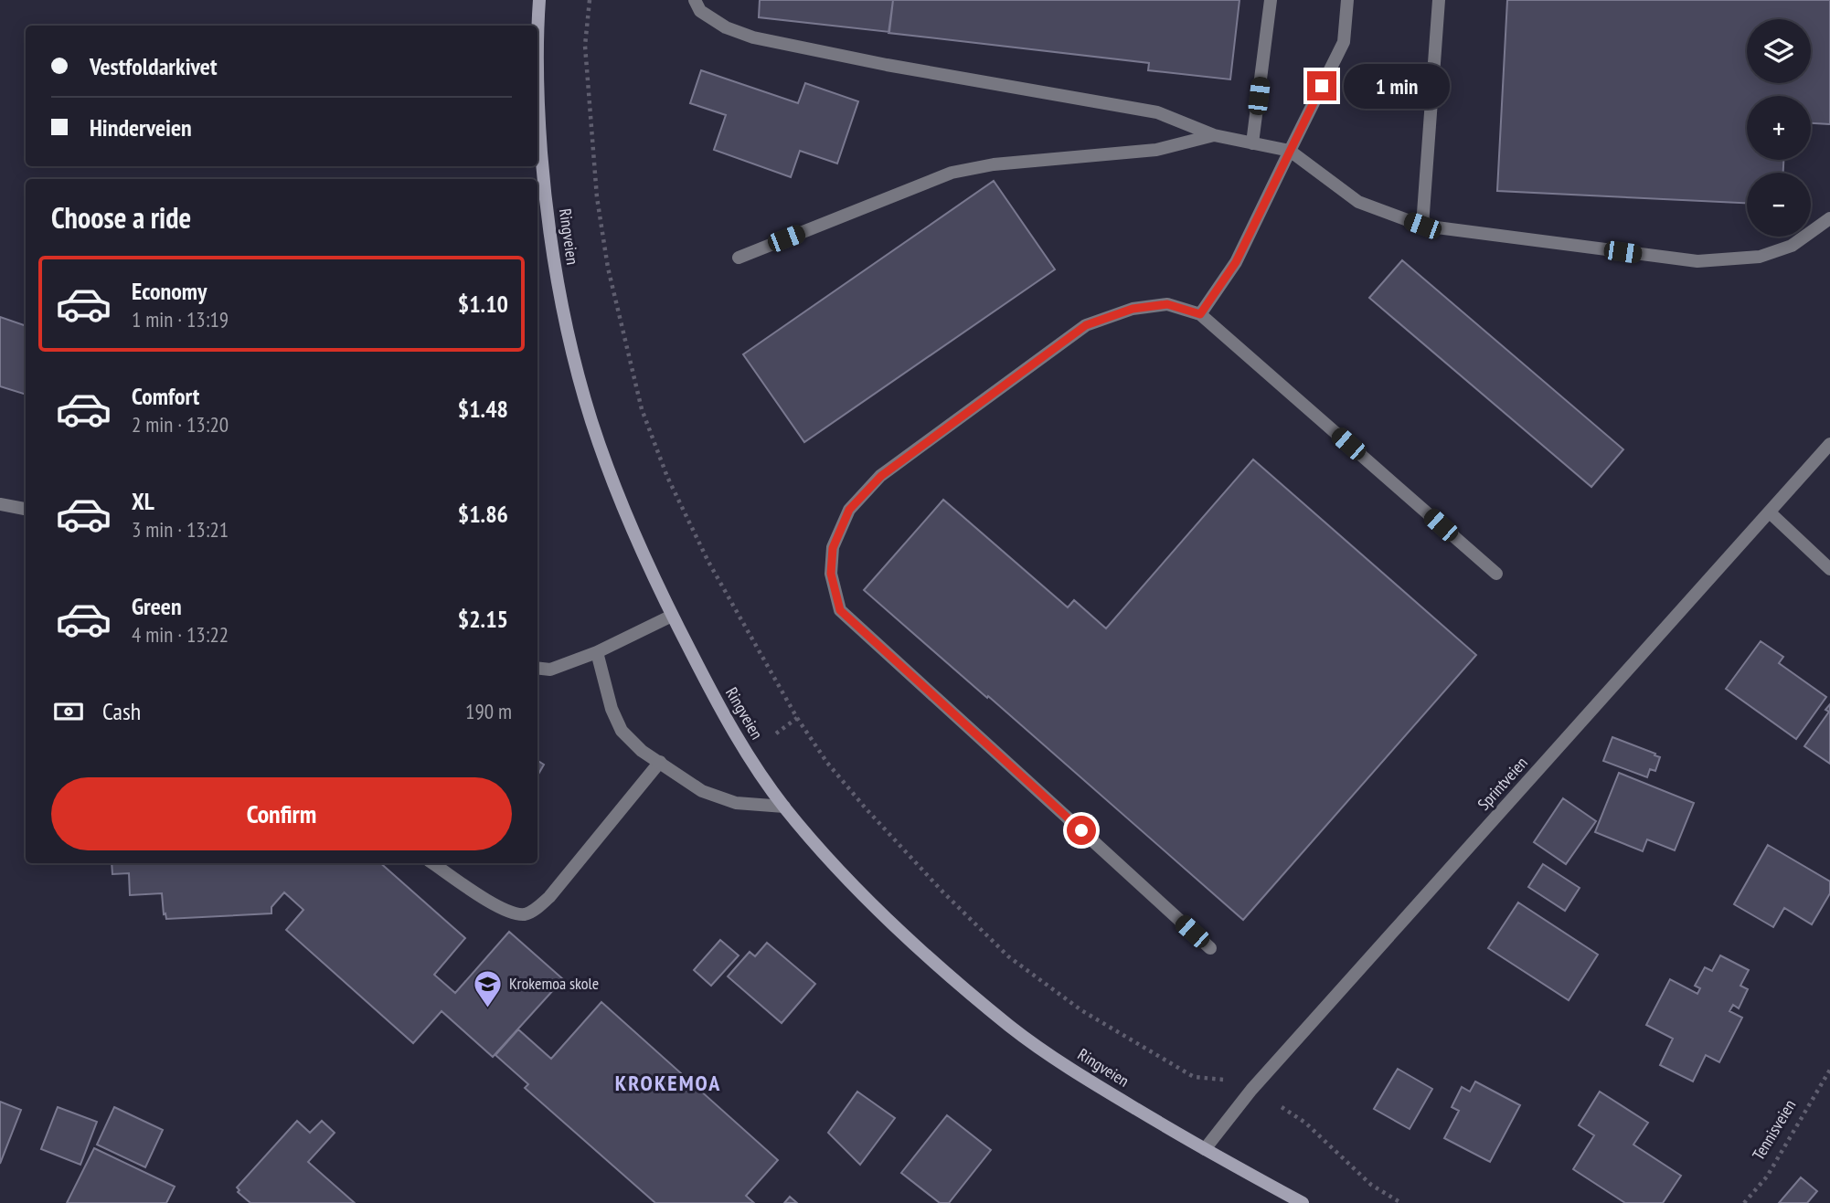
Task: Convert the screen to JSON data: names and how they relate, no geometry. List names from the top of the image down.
{
  "streets": {
    "main road": ["Ringveien"],
    "street": ["Sprintveien"],
    "path": ["Tennisveien"]
  },
  "crossings": [
    ["Ringveien", "Sprintveien"]
  ],
  "districts": ["KROKEMOA"],
  "places": {
    "school or university": ["Krokemoa skole"]
  },
  "page": {
    "map_buttons": ["+", "−"],
    "banner": ["Vestfoldarkivet", "Hinderveien"],
    "bubble": "1 min",
    "heading": "Choose a ride",
    "list": [
      {
        "name": "Economy",
        "note": "1 min · 13:19",
        "value": "$1.10"
      },
      {
        "name": "Comfort",
        "note": "2 min · 13:20",
        "value": "$1.48"
      },
      {
        "name": "XL",
        "note": "3 min · 13:21",
        "value": "$1.86"
      },
      {
        "name": "Green",
        "note": "4 min · 13:22",
        "value": "$2.15"
      }
    ],
    "pay": ["Cash", "190 m"],
    "buttons": "Confirm"
  }
}
